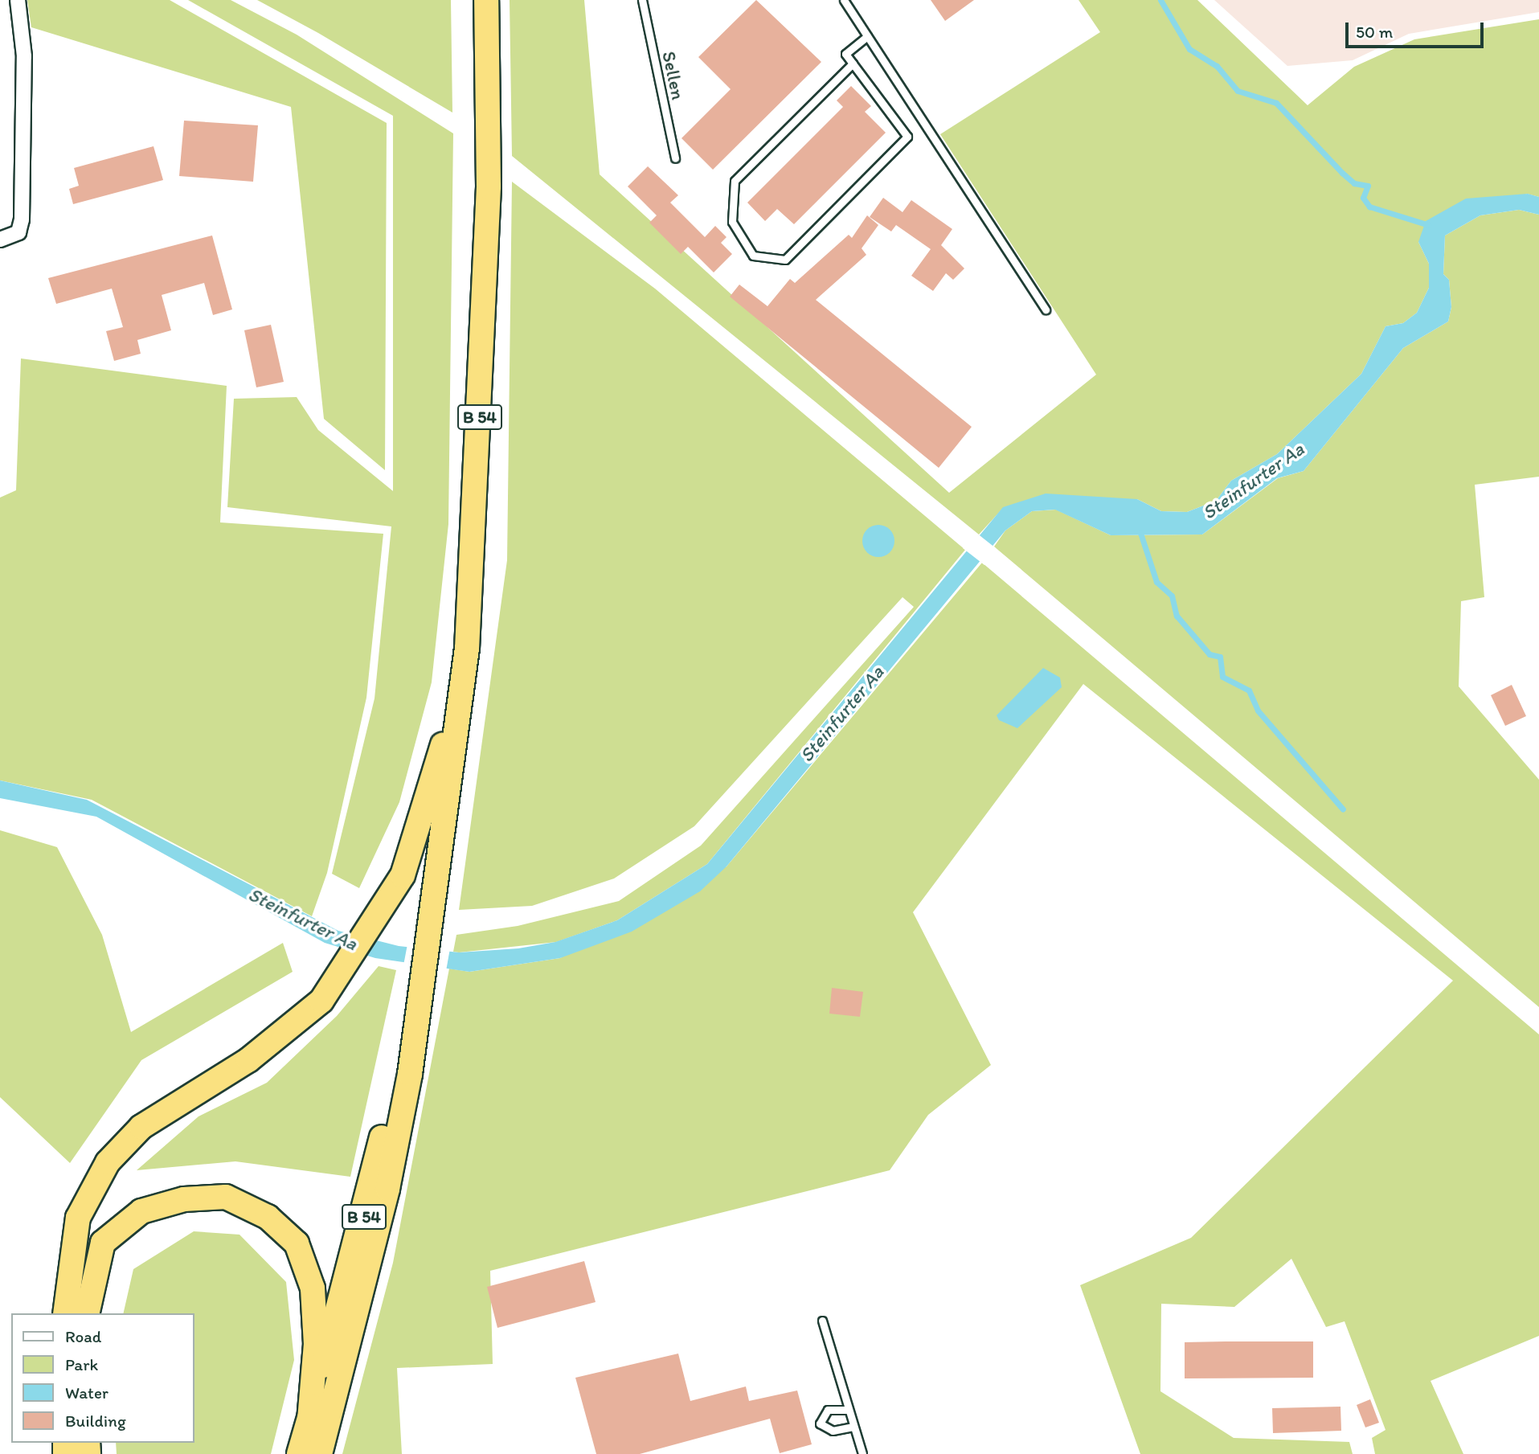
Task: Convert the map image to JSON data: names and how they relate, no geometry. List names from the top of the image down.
{
  "streets": {
    "highway": ["B 54"],
    "lane": ["Sellen"]
  },
  "water": ["Steinfurter Aa"],
  "legend": [
    "Road",
    "Park",
    "Water",
    "Building"
  ],
  "scale_bar": "50 m"
}
